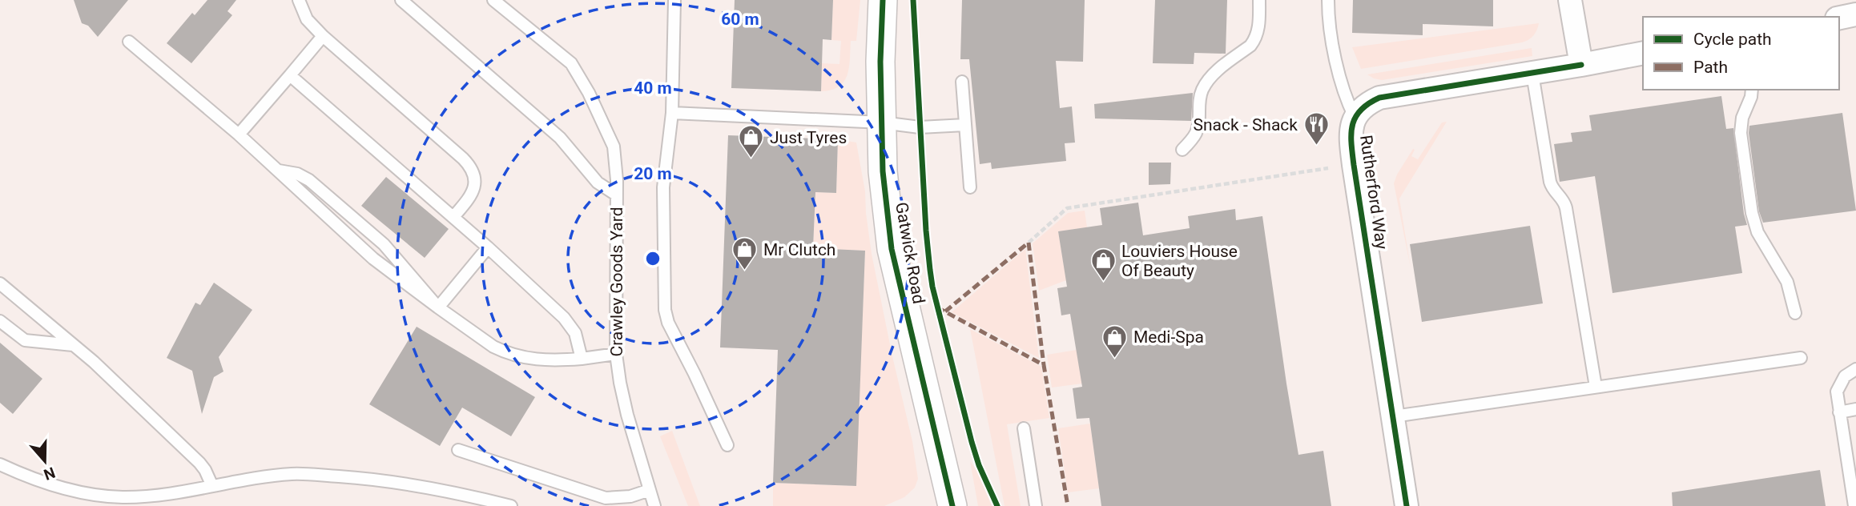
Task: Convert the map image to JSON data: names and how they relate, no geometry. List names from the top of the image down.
{
  "streets": {
    "street": ["Rutherford Way", "Gatwick Road"],
    "lane": ["Crawley Goods Yard"]
  },
  "places": {
    "restaurant": ["Snack - Shack"],
    "shop": [
      "Just Tyres",
      "Mr Clutch",
      "Louviers House Of Beauty",
      "Medi-Spa"
    ]
  },
  "legend": ["Cycle path", "Path"],
  "north": "bottom",
  "rings": ["60 m", "40 m", "20 m"]
}
